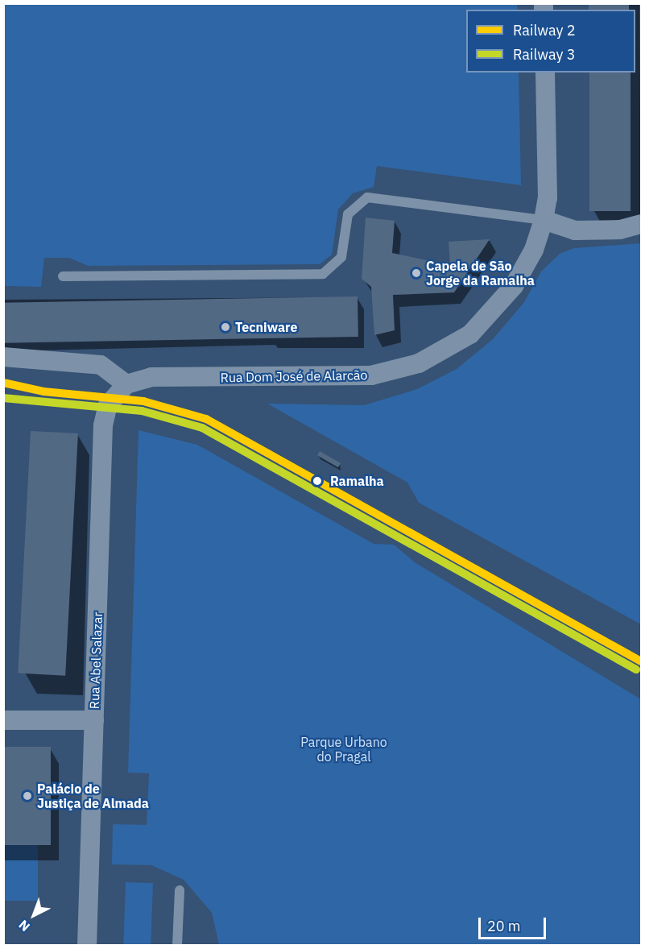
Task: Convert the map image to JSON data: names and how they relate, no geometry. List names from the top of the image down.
{
  "streets": {
    "street": ["Rua Dom José de Alarcão", "Rua Abel Salazar"]
  },
  "crossings": [
    ["Rua Dom José de Alarcão", "Rua Abel Salazar"]
  ],
  "parks": ["Parque Urbano do Pragal"],
  "places": [
    "Capela de São Jorge da Ramalha",
    "Tecniware",
    "Ramalha",
    "Palácio de Justiça de Almada"
  ],
  "lines": ["rail line 2", "rail line 3"],
  "legend": ["Railway 2", "Railway 3"],
  "scale_bar": "20 m",
  "north": "bottom left"
}
